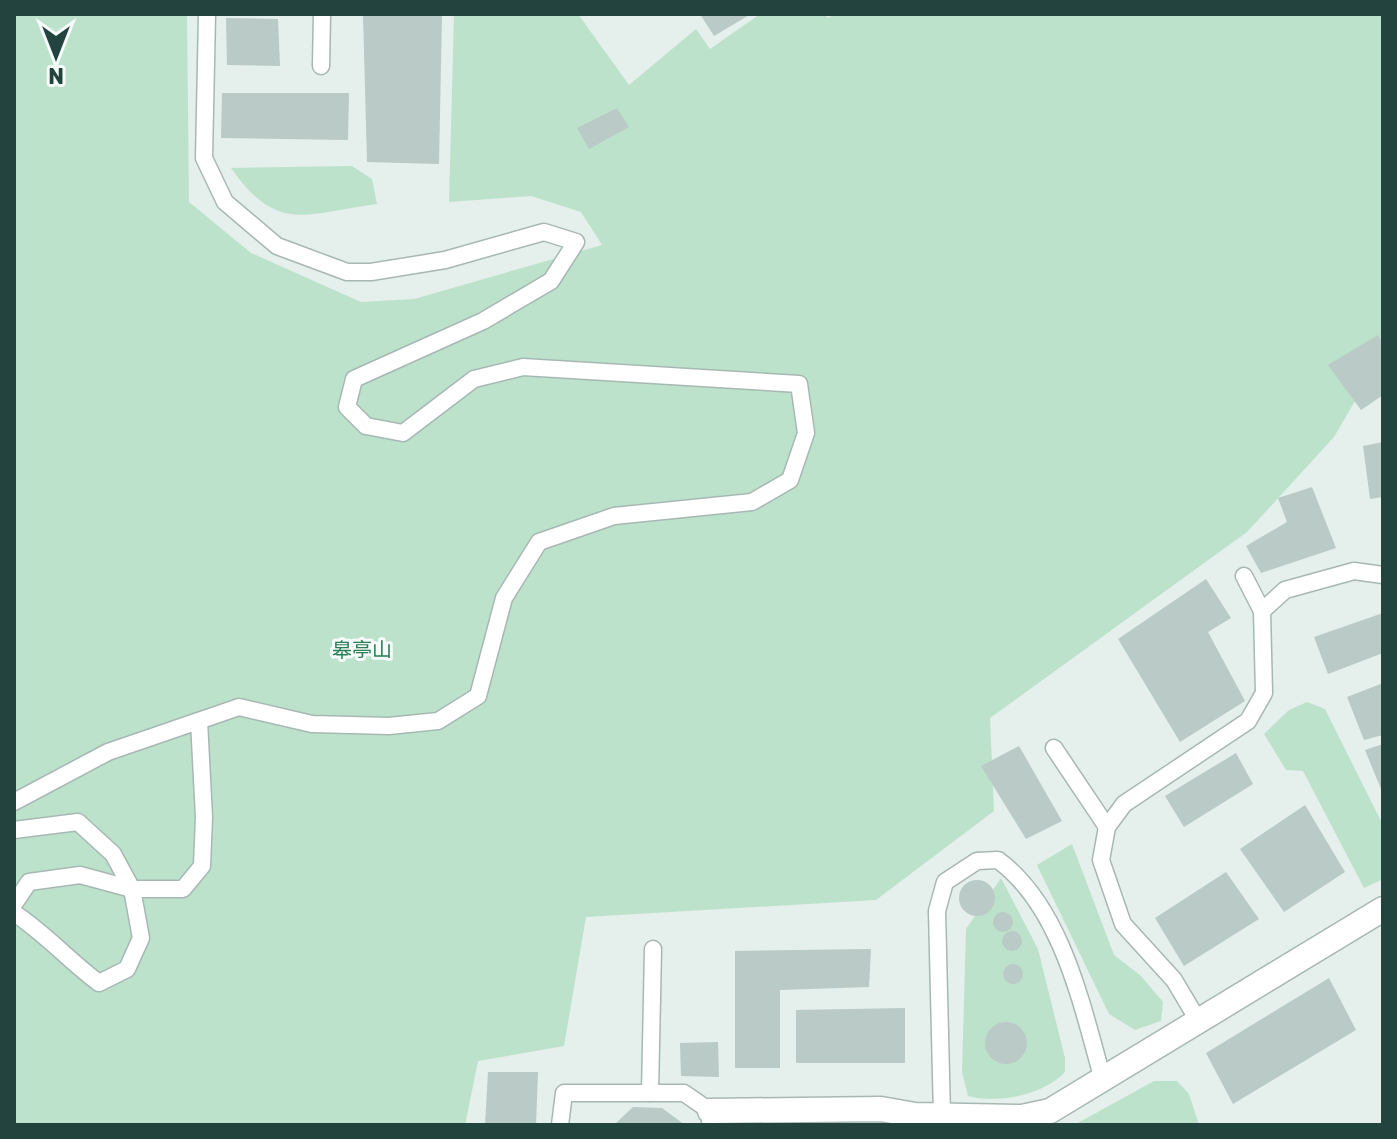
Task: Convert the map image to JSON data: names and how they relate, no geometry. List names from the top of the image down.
{
  "parks": ["皋亭山"],
  "north": "bottom"
}
